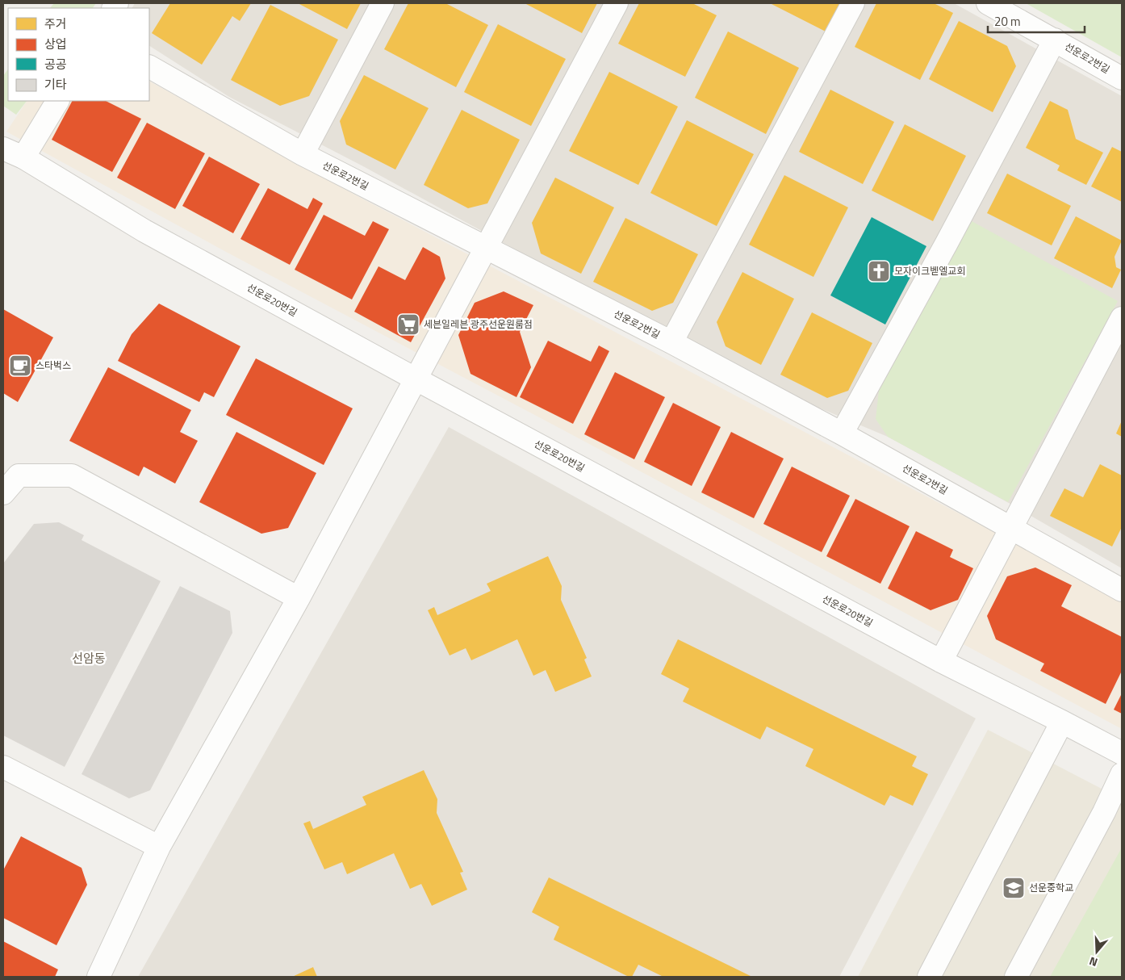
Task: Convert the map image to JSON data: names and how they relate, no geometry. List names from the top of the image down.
{
  "streets": {
    "street": ["선운로2번길", "선운로20번길"]
  },
  "districts": ["선암동"],
  "places": {
    "church": ["모자이크벧엘교회"],
    "supermarket": ["세븐일레븐 광주선운원룸점"],
    "cafe": ["스타벅스"],
    "school or university": ["선운중학교"]
  },
  "legend": [
    "주거",
    "상업",
    "공공",
    "기타"
  ],
  "scale_bar": "20 m",
  "north": "bottom"
}
